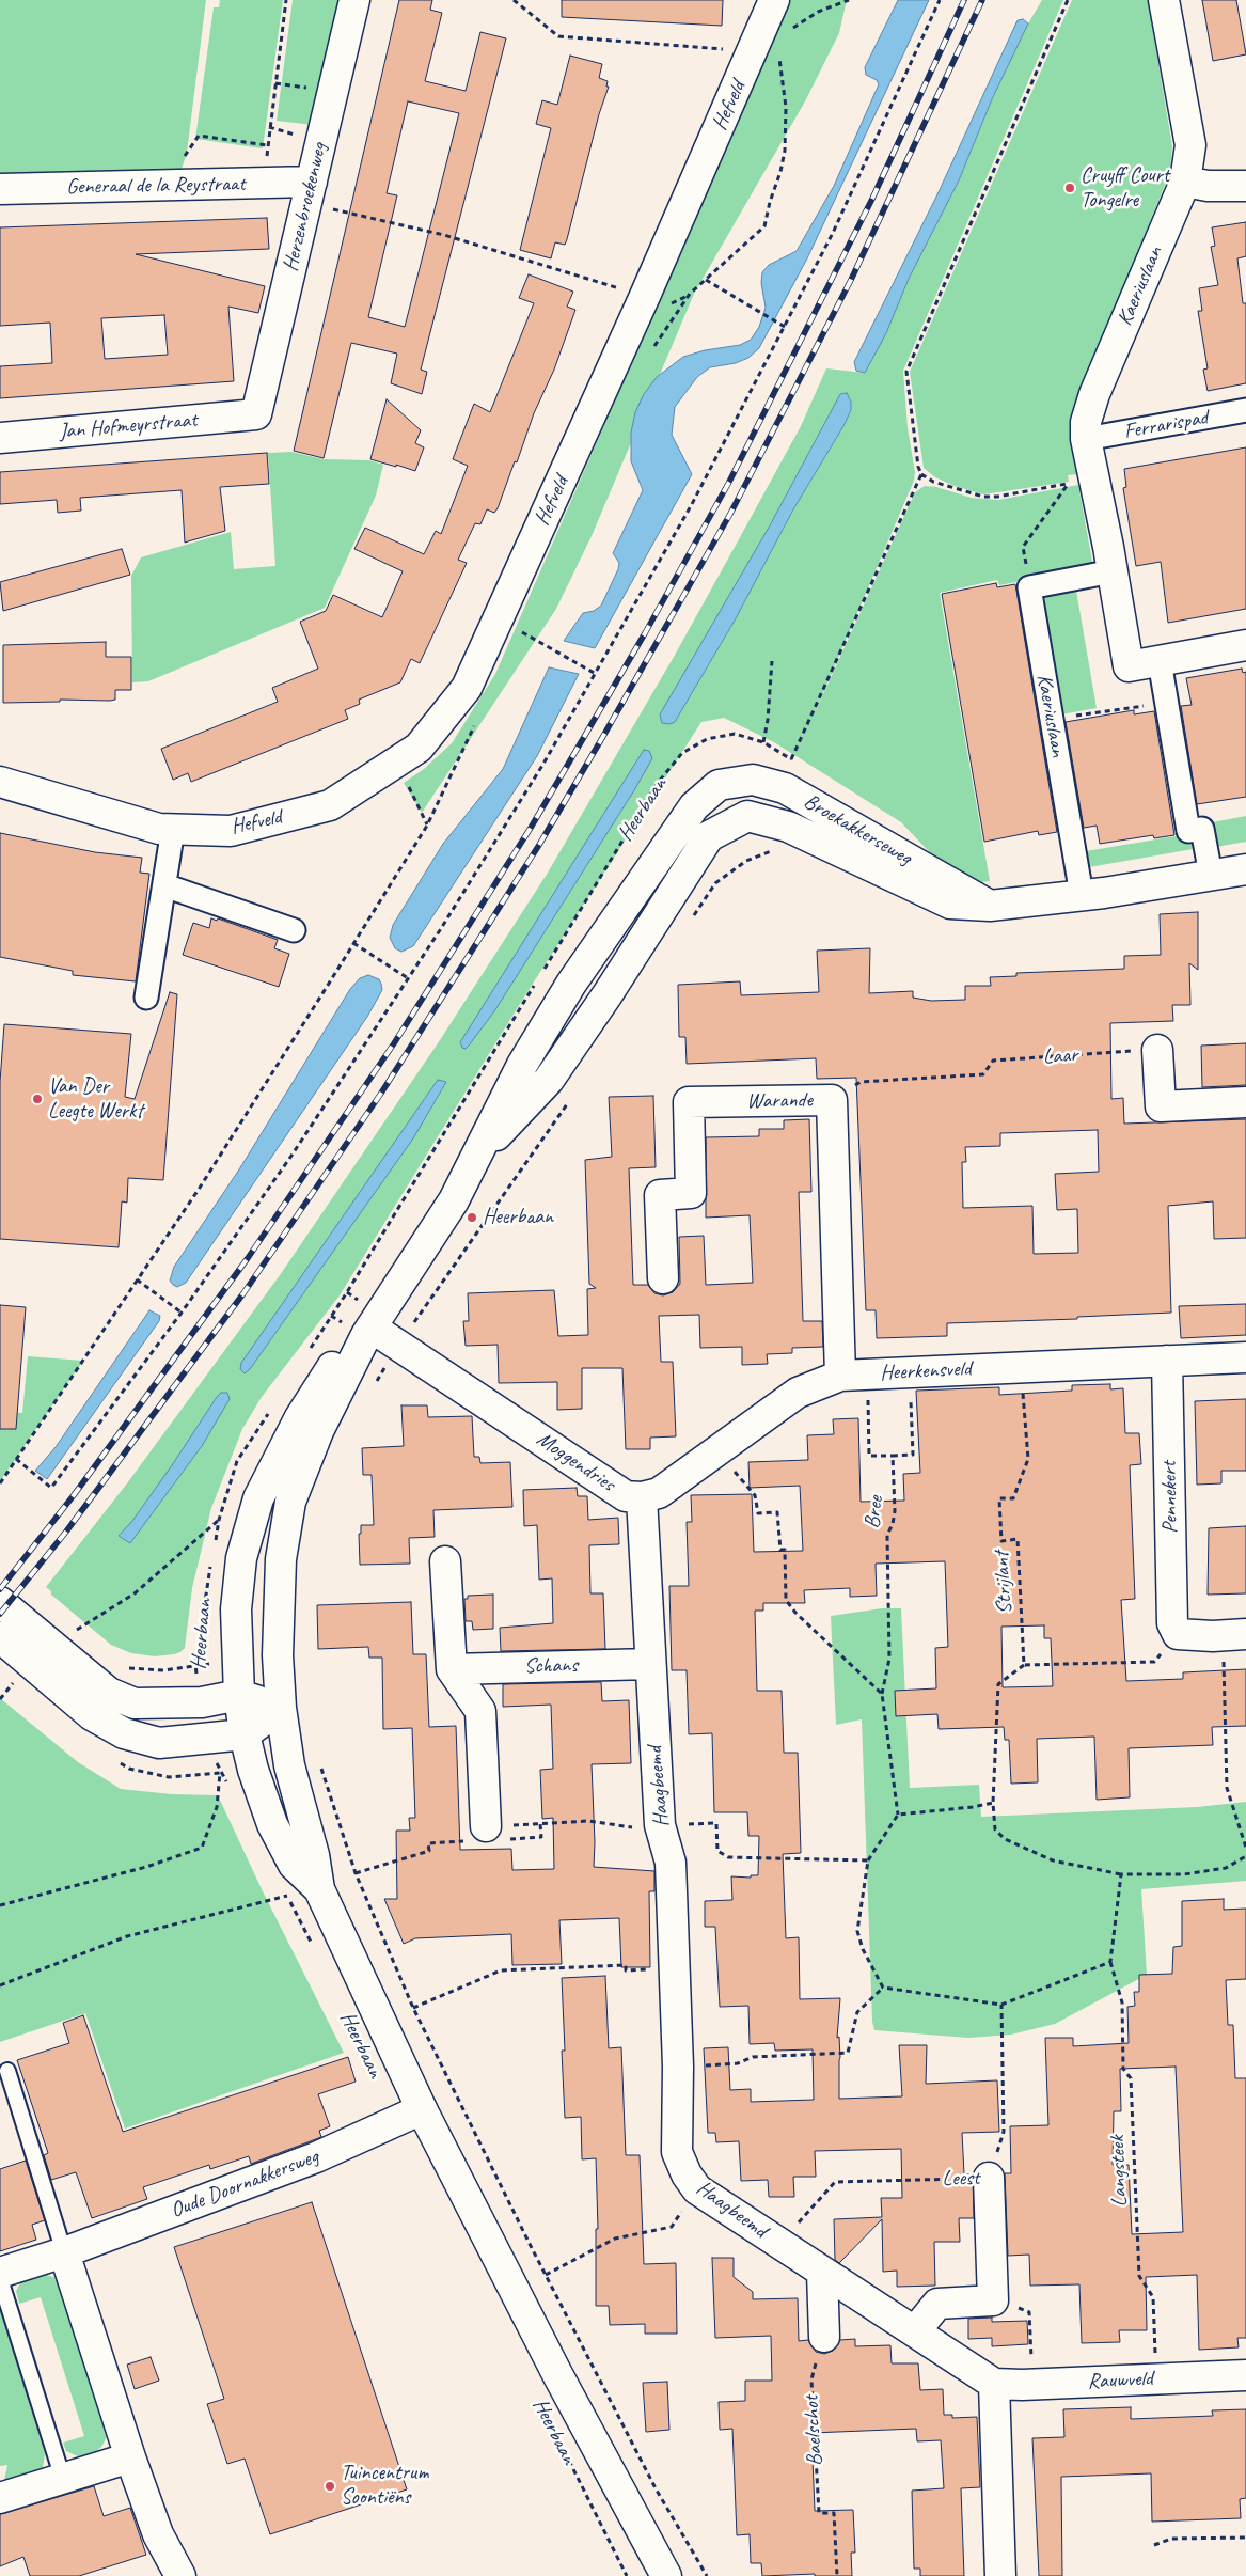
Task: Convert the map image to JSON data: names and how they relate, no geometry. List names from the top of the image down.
{
  "streets": {
    "street": [
      "Hefveld",
      "Generaal de la Reystraat",
      "Herzenbroekenweg",
      "Kaeriuslaan",
      "Ferrarispad",
      "Jan Hofmeyrstraat",
      "Heerbaan",
      "Broekakkerseweg",
      "Warande",
      "Heerkensveld",
      "Moggendries",
      "Pennekert",
      "Schans",
      "Haagbeemd",
      "Leest",
      "Oude Doornakkersweg",
      "Rauwveld"
    ],
    "path": [
      "Laar",
      "Bree",
      "Strijlant",
      "Langsteek",
      "Baelschot"
    ]
  },
  "crossings": [
    ["Generaal de la Reystraat", "Herzenbroekenweg"],
    ["Herzenbroekenweg", "Jan Hofmeyrstraat"],
    ["Kaeriuslaan", "Ferrarispad"],
    ["Kaeriuslaan", "Broekakkerseweg"],
    ["Heerbaan", "Broekakkerseweg"],
    ["Heerbaan", "Moggendries"],
    ["Heerbaan", "Oude Doornakkersweg"],
    ["Laar", "Warande"],
    ["Warande", "Heerkensveld"],
    ["Heerkensveld", "Moggendries"],
    ["Heerkensveld", "Pennekert"],
    ["Heerkensveld", "Strijlant"],
    ["Moggendries", "Schans"],
    ["Moggendries", "Haagbeemd"],
    ["Schans", "Haagbeemd"],
    ["Haagbeemd", "Leest"],
    ["Haagbeemd", "Rauwveld"],
    ["Langsteek", "Rauwveld"]
  ],
  "places": [
    "Cruyff Court Tongelre",
    "Van Der Leegte Werkt",
    "Heerbaan",
    "Tuincentrum Soontiëns"
  ]
}
